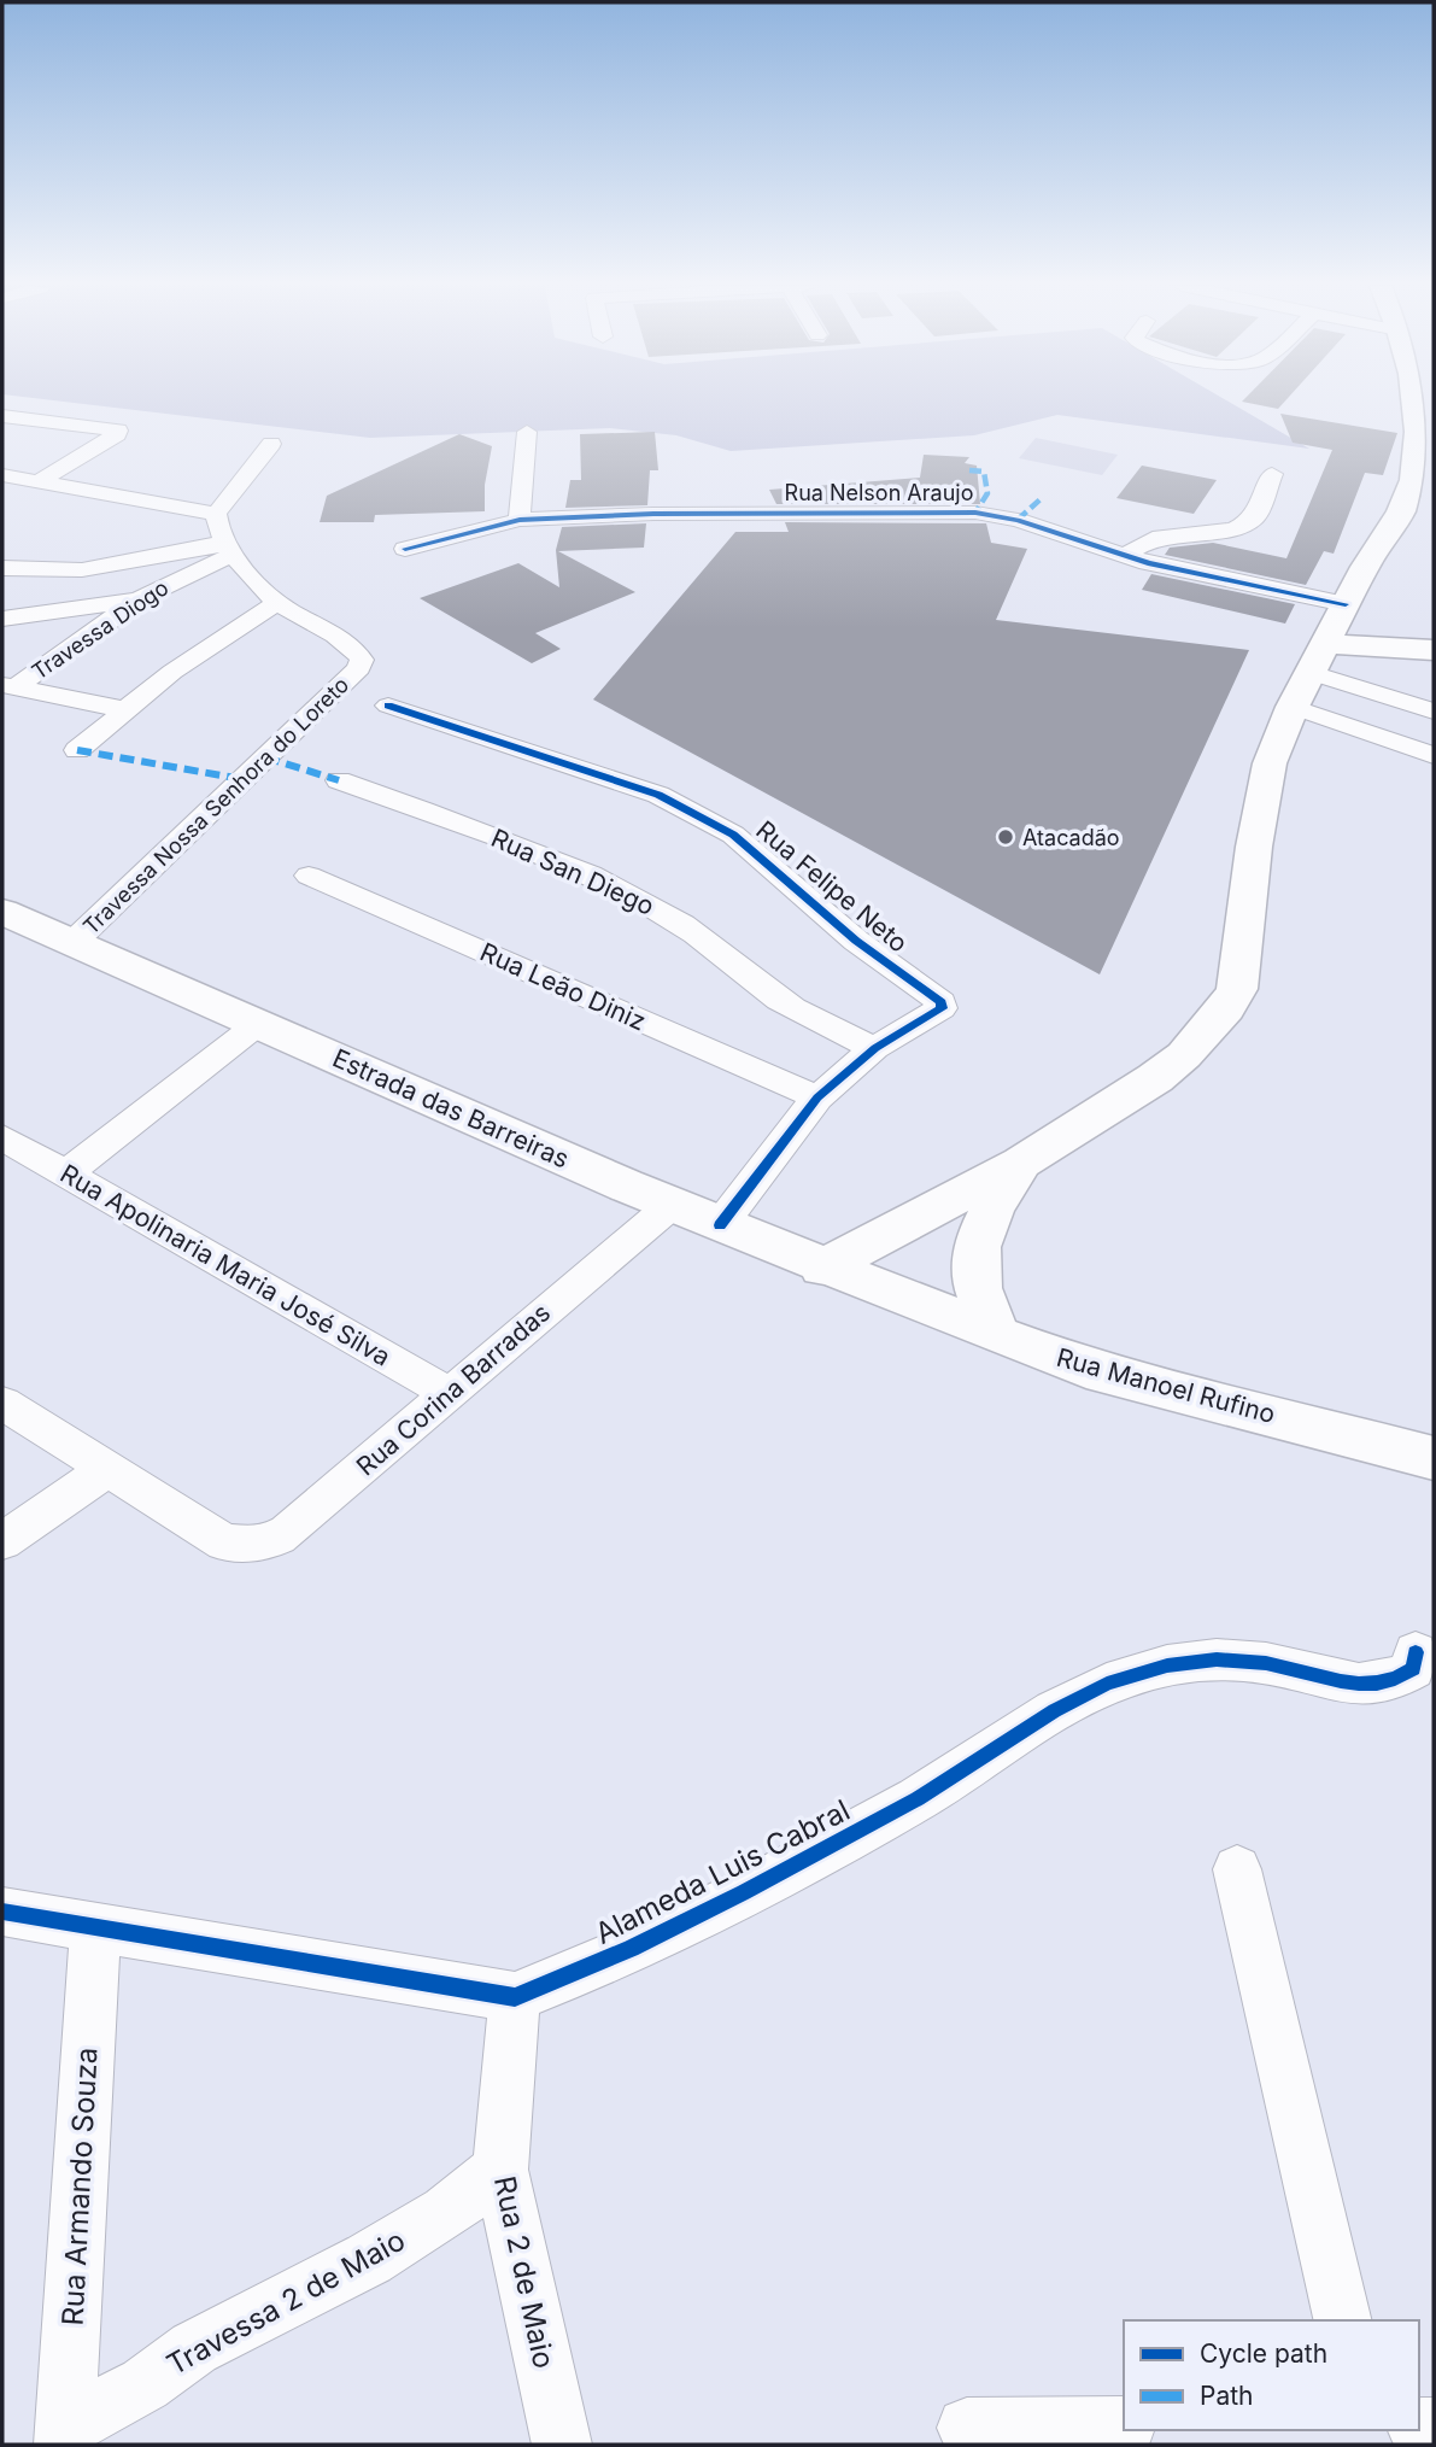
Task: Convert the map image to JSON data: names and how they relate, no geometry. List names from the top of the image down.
{
  "streets": {
    "main road": ["Estrada das Barreiras", "Rua Manoel Rufino"],
    "street": [
      "Rua Nelson Araujo",
      "Travessa Diogo",
      "Travessa Nossa Senhora do Loreto",
      "Rua San Diego",
      "Rua Felipe Neto",
      "Rua Leão Diniz",
      "Rua Apolinaria Maria José Silva",
      "Rua Corina Barradas",
      "Alameda Luis Cabral",
      "Rua Armando Souza",
      "Rua 2 de Maio",
      "Travessa 2 de Maio"
    ]
  },
  "crossings": [
    ["Travessa Nossa Senhora do Loreto", "Estrada das Barreiras"],
    ["Rua San Diego", "Rua Felipe Neto"],
    ["Rua Felipe Neto", "Rua Leão Diniz"],
    ["Rua Felipe Neto", "Estrada das Barreiras"],
    ["Estrada das Barreiras", "Rua Manoel Rufino"],
    ["Estrada das Barreiras", "Rua Corina Barradas"],
    ["Rua Apolinaria Maria José Silva", "Rua Corina Barradas"],
    ["Alameda Luis Cabral", "Rua Armando Souza"],
    ["Alameda Luis Cabral", "Rua 2 de Maio"],
    ["Rua Armando Souza", "Travessa 2 de Maio"],
    ["Rua 2 de Maio", "Travessa 2 de Maio"]
  ],
  "places": ["Atacadão"],
  "legend": ["Cycle path", "Path"]
}
